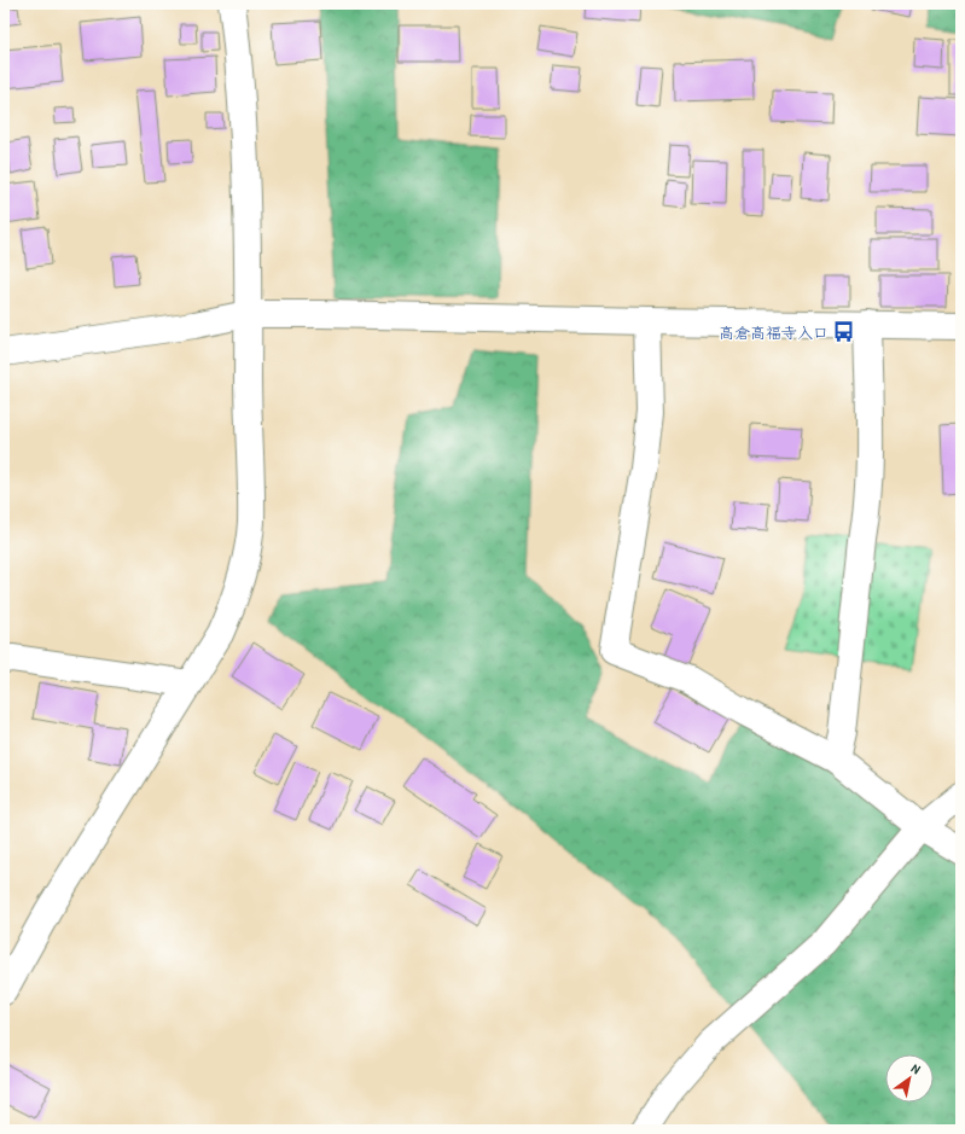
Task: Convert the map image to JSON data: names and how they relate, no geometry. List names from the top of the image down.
{
  "places": {
    "bus stop": ["高倉高福寺入口"]
  },
  "north": "top right"
}
